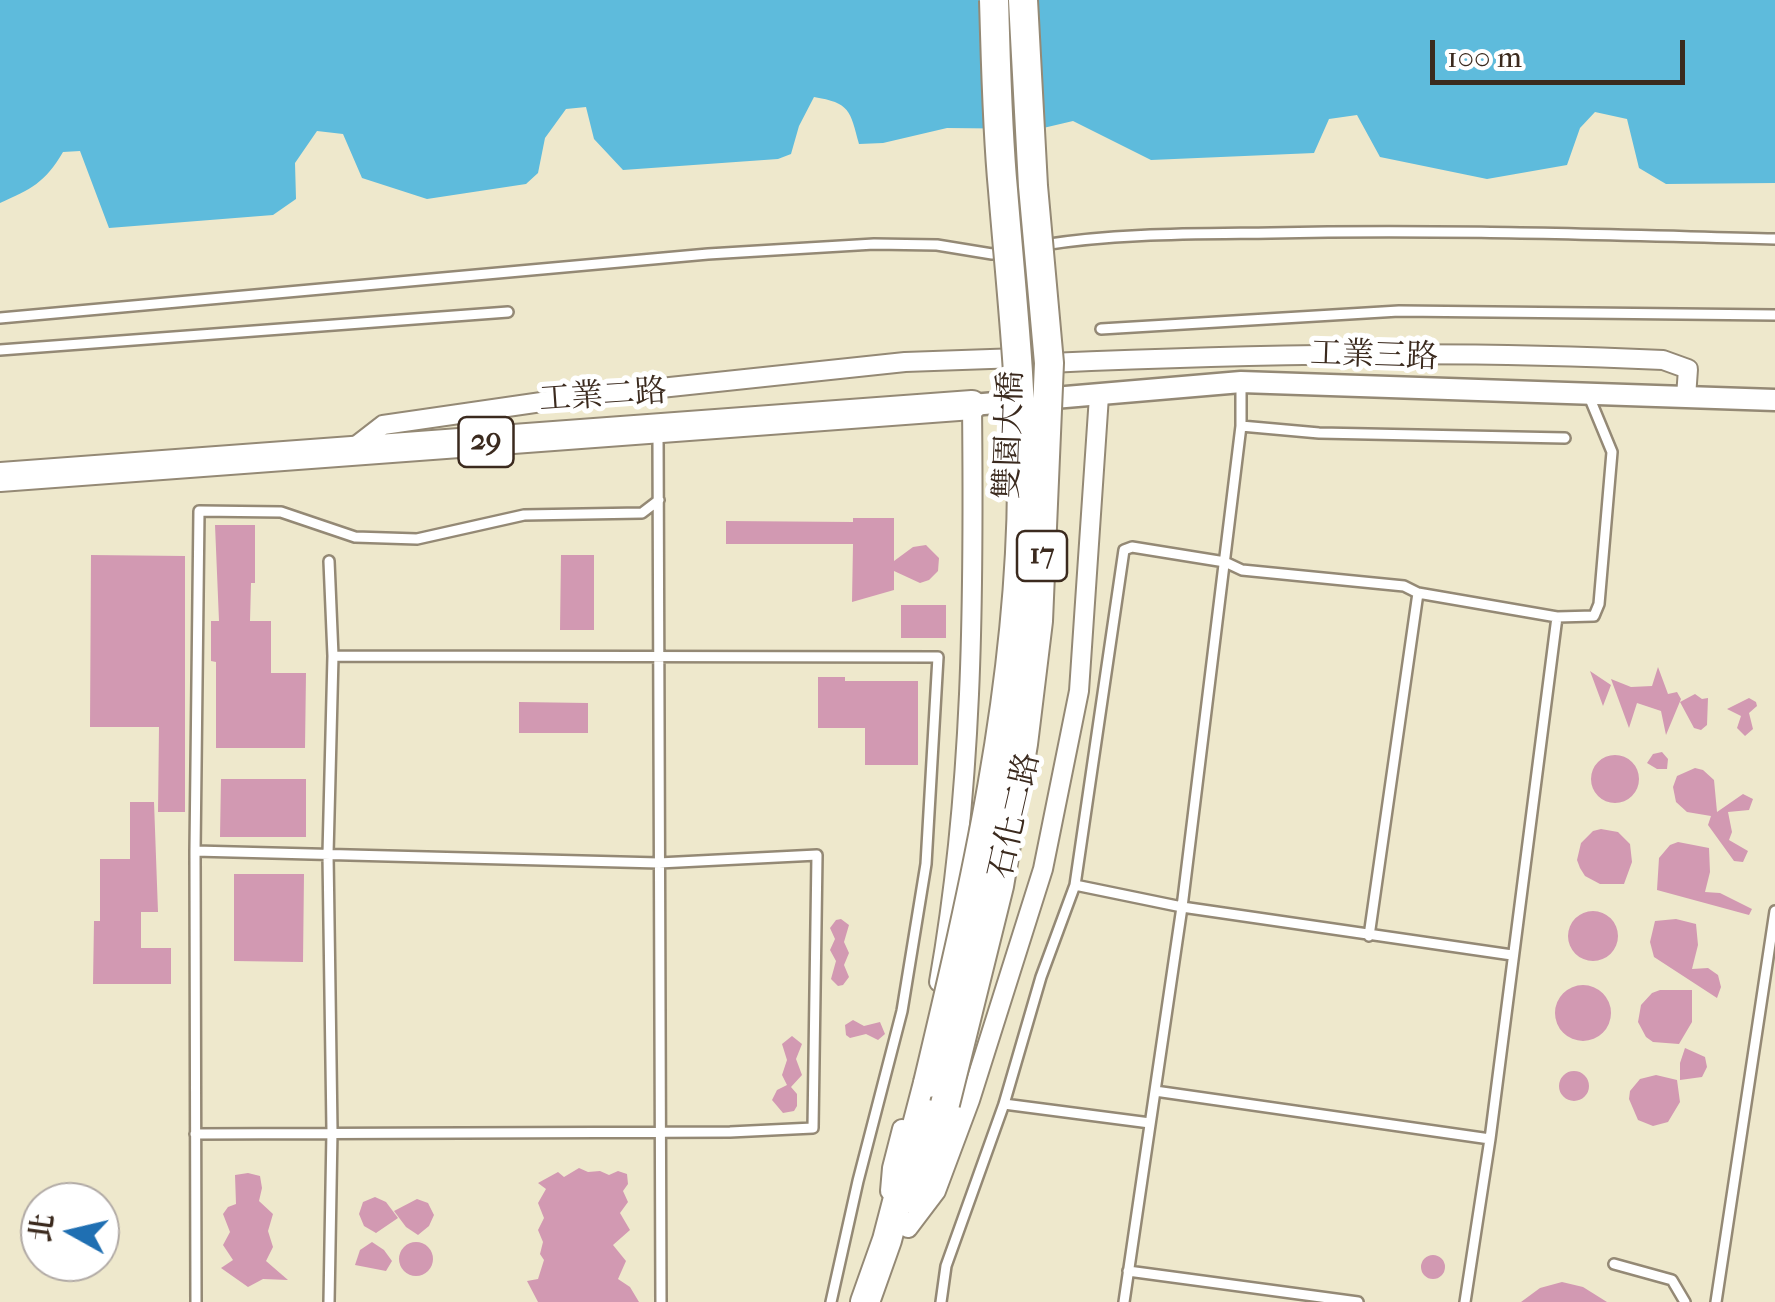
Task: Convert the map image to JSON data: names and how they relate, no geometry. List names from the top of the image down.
{
  "streets": {
    "main road": [
      "工業二路",
      "雙園大橋",
      "29",
      "17",
      "石化二路"
    ],
    "street": ["工業三路"]
  },
  "crossings": [
    ["工業三路", "工業二路"],
    ["工業三路", "石化二路"],
    ["工業二路", "石化二路"],
    ["雙園大橋", "石化二路"]
  ],
  "scale_bar": "100 m",
  "north": "left"
}
